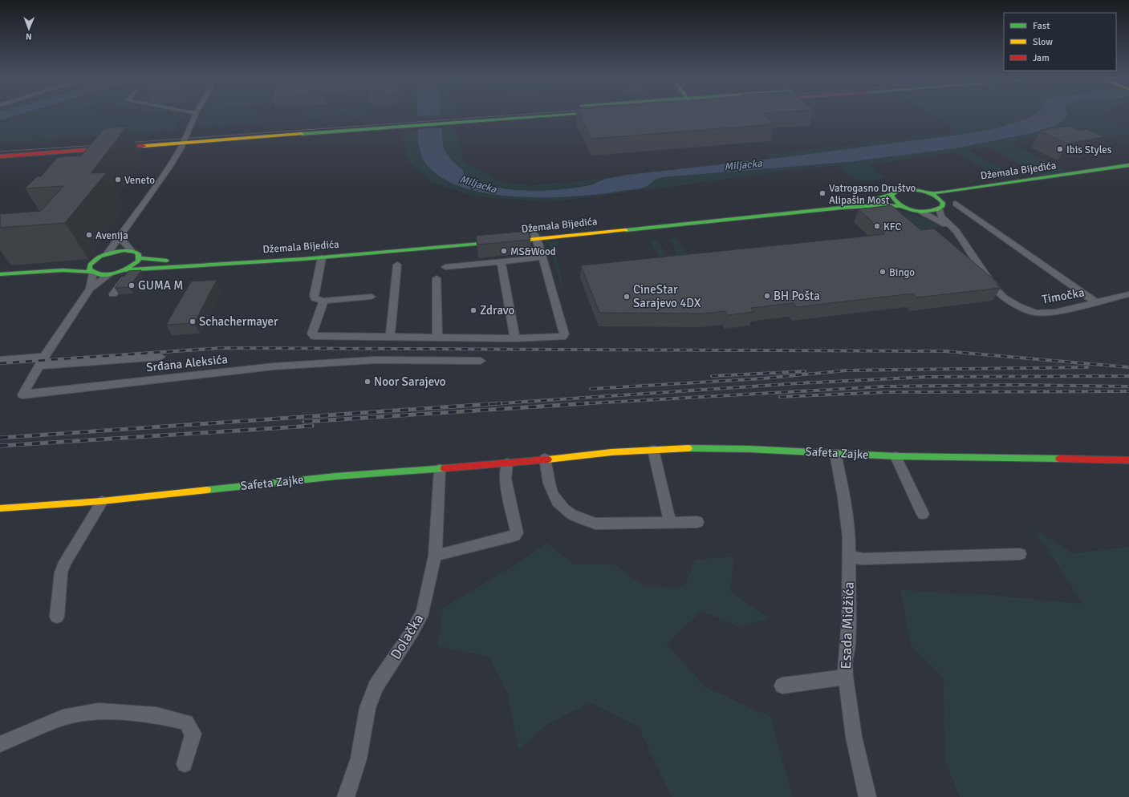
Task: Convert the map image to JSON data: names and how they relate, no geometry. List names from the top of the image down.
{
  "streets": {
    "main road": ["Džemala Bijedića", "Safeta Zajke"],
    "street": [
      "Timočka",
      "Srđana Aleksića",
      "Esada Midžića",
      "Dolačka"
    ]
  },
  "crossings": [
    ["Džemala Bijedića", "Timočka"],
    ["Safeta Zajke", "Esada Midžića"],
    ["Safeta Zajke", "Dolačka"]
  ],
  "water": ["Miljacka"],
  "places": [
    "Ibis Styles",
    "Veneto",
    "Vatrogasno Društvo Alipašin Most",
    "KFC",
    "Avenija",
    "MS&Wood",
    "Bingo",
    "GUMA M",
    "BH Pošta",
    "CineStar Sarajevo 4DX",
    "Zdravo",
    "Schachermayer",
    "Noor Sarajevo"
  ],
  "legend": ["Fast", "Slow", "Jam"],
  "north": "bottom"
}
